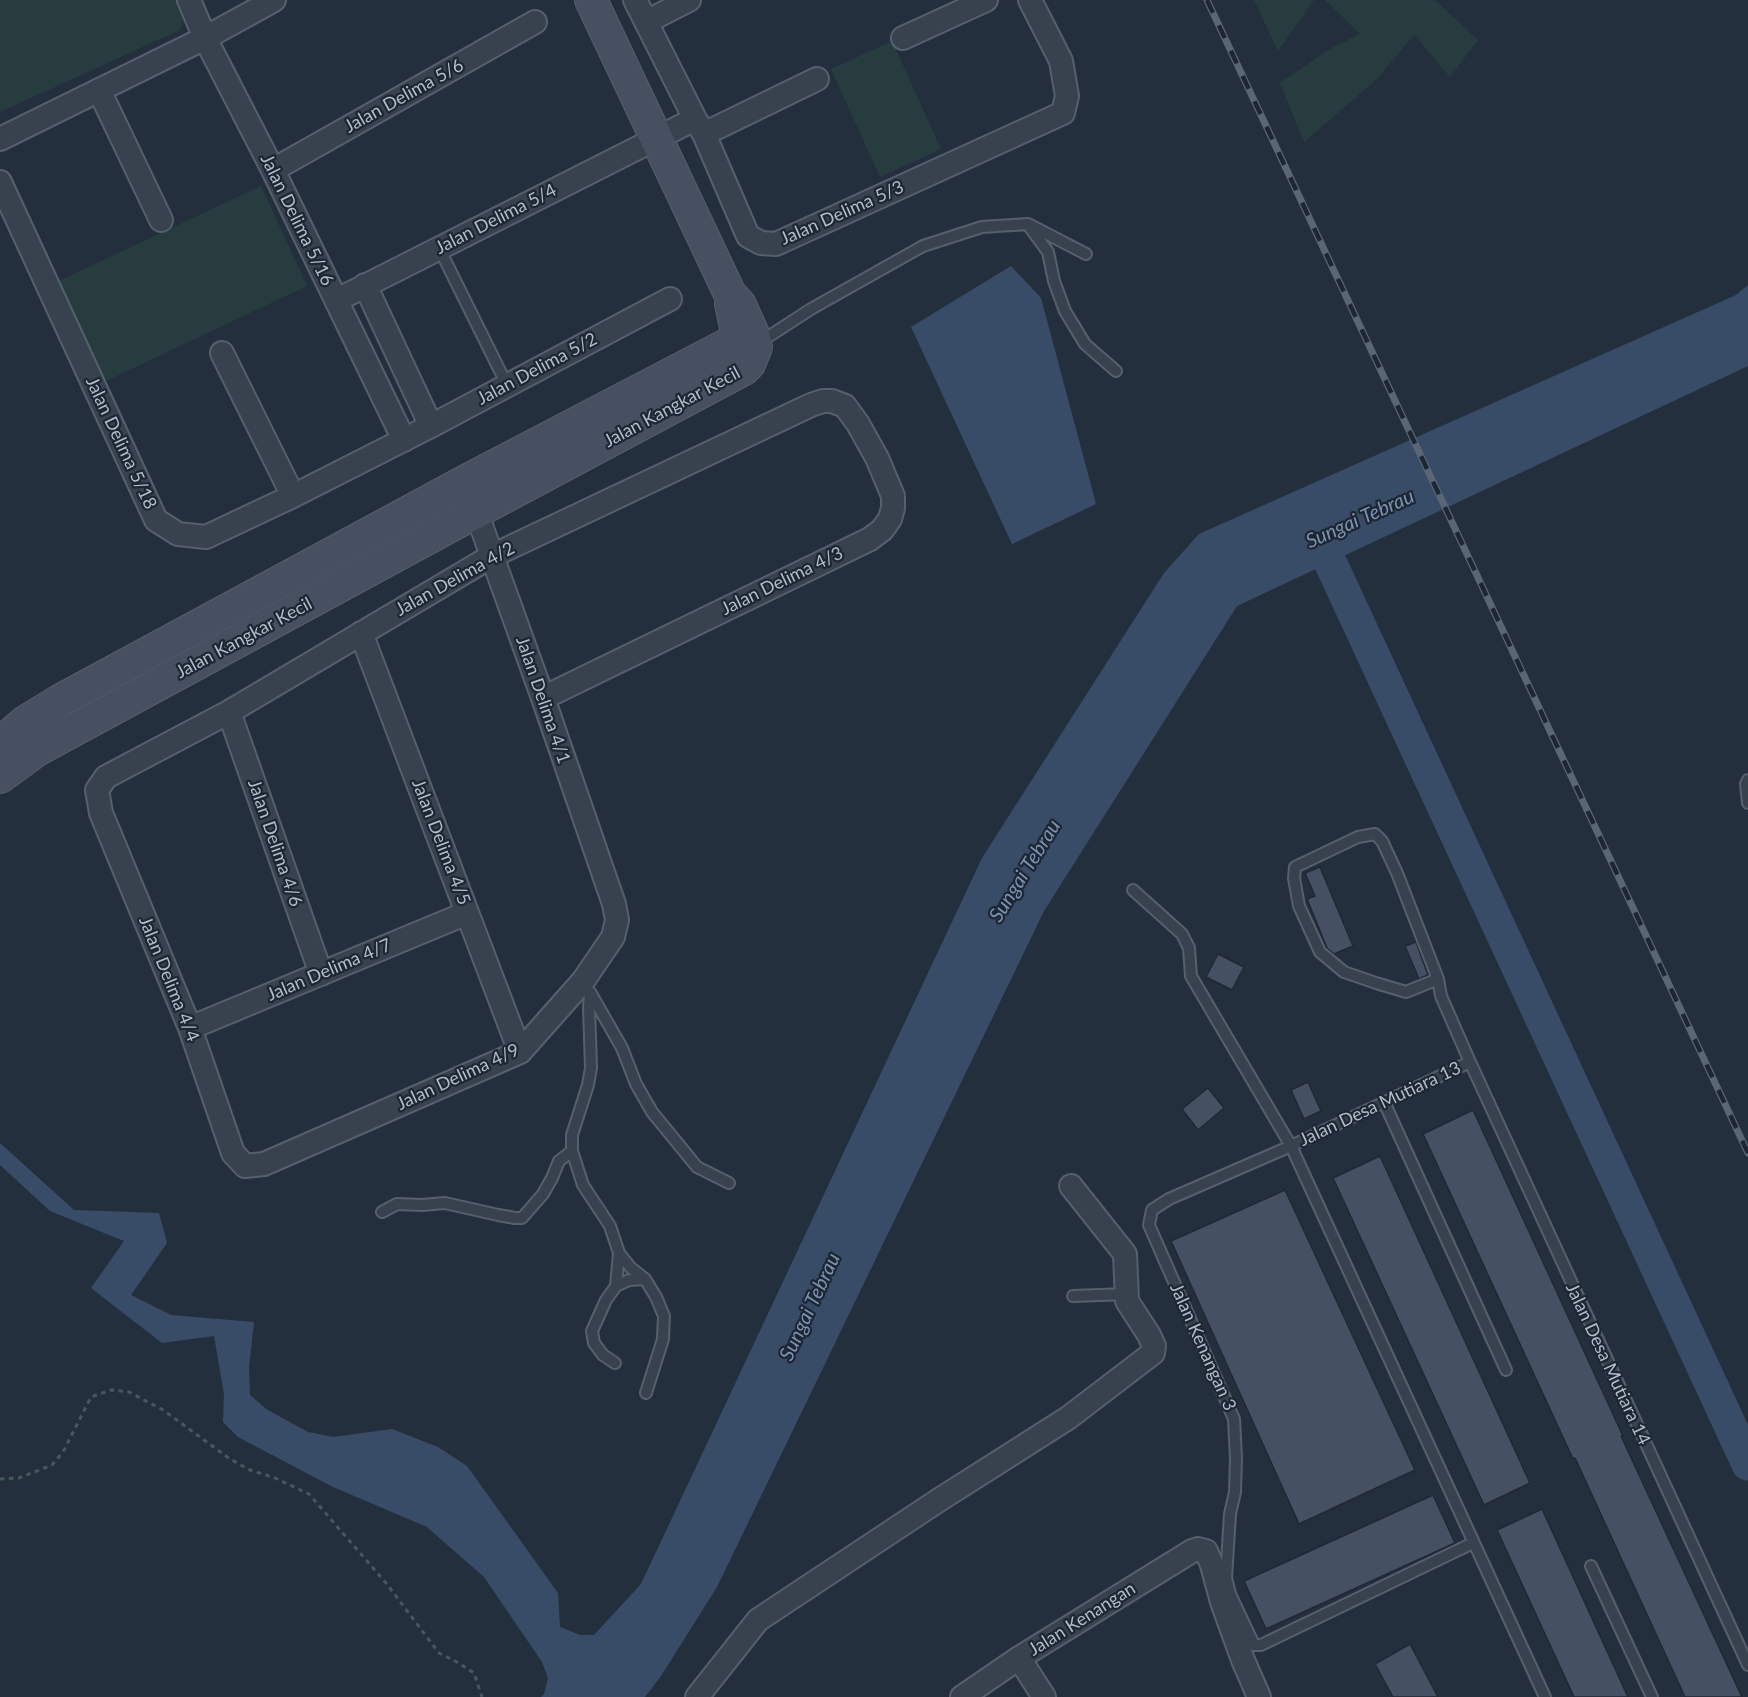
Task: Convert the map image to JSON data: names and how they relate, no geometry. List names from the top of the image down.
{
  "streets": {
    "street": [
      "Jalan Delima 5/6",
      "Jalan Delima 5/3",
      "Jalan Delima 5/4",
      "Jalan Delima 5/16",
      "Jalan Delima 5/2",
      "Jalan Kangkar Kecil",
      "Jalan Delima 5/18",
      "Jalan Delima 4/2",
      "Jalan Delima 4/3",
      "Jalan Delima 4/1",
      "Jalan Delima 4/5",
      "Jalan Delima 4/6",
      "Jalan Delima 4/7",
      "Jalan Delima 4/4",
      "Jalan Delima 4/9",
      "Jalan Kenangan"
    ],
    "lane": ["Jalan Desa Mutiara 13", "Jalan Kenangan 3", "Jalan Desa Mutiara 14"]
  },
  "crossings": [
    ["Jalan Delima 5/6", "Jalan Delima 5/16"],
    ["Jalan Delima 5/3", "Jalan Delima 5/4"],
    ["Jalan Delima 5/4", "Jalan Delima 5/16"],
    ["Jalan Delima 5/16", "Jalan Delima 5/2"],
    ["Jalan Delima 5/16", "Jalan Delima 5/18"],
    ["Jalan Delima 5/2", "Jalan Delima 5/18"],
    ["Jalan Kangkar Kecil", "Jalan Delima 4/1"],
    ["Jalan Delima 4/2", "Jalan Delima 4/3"],
    ["Jalan Delima 4/2", "Jalan Delima 4/1"],
    ["Jalan Delima 4/2", "Jalan Delima 4/5"],
    ["Jalan Delima 4/2", "Jalan Delima 4/6"],
    ["Jalan Delima 4/2", "Jalan Delima 4/4"],
    ["Jalan Delima 4/3", "Jalan Delima 4/1"],
    ["Jalan Delima 4/1", "Jalan Delima 4/9"],
    ["Jalan Delima 4/5", "Jalan Delima 4/7"],
    ["Jalan Delima 4/5", "Jalan Delima 4/9"],
    ["Jalan Delima 4/6", "Jalan Delima 4/7"],
    ["Jalan Delima 4/7", "Jalan Delima 4/4"],
    ["Jalan Delima 4/4", "Jalan Delima 4/9"],
    ["Jalan Desa Mutiara 13", "Jalan Kenangan 3"],
    ["Jalan Desa Mutiara 13", "Jalan Desa Mutiara 14"]
  ],
  "water": ["Sungai Tebrau"]
}
